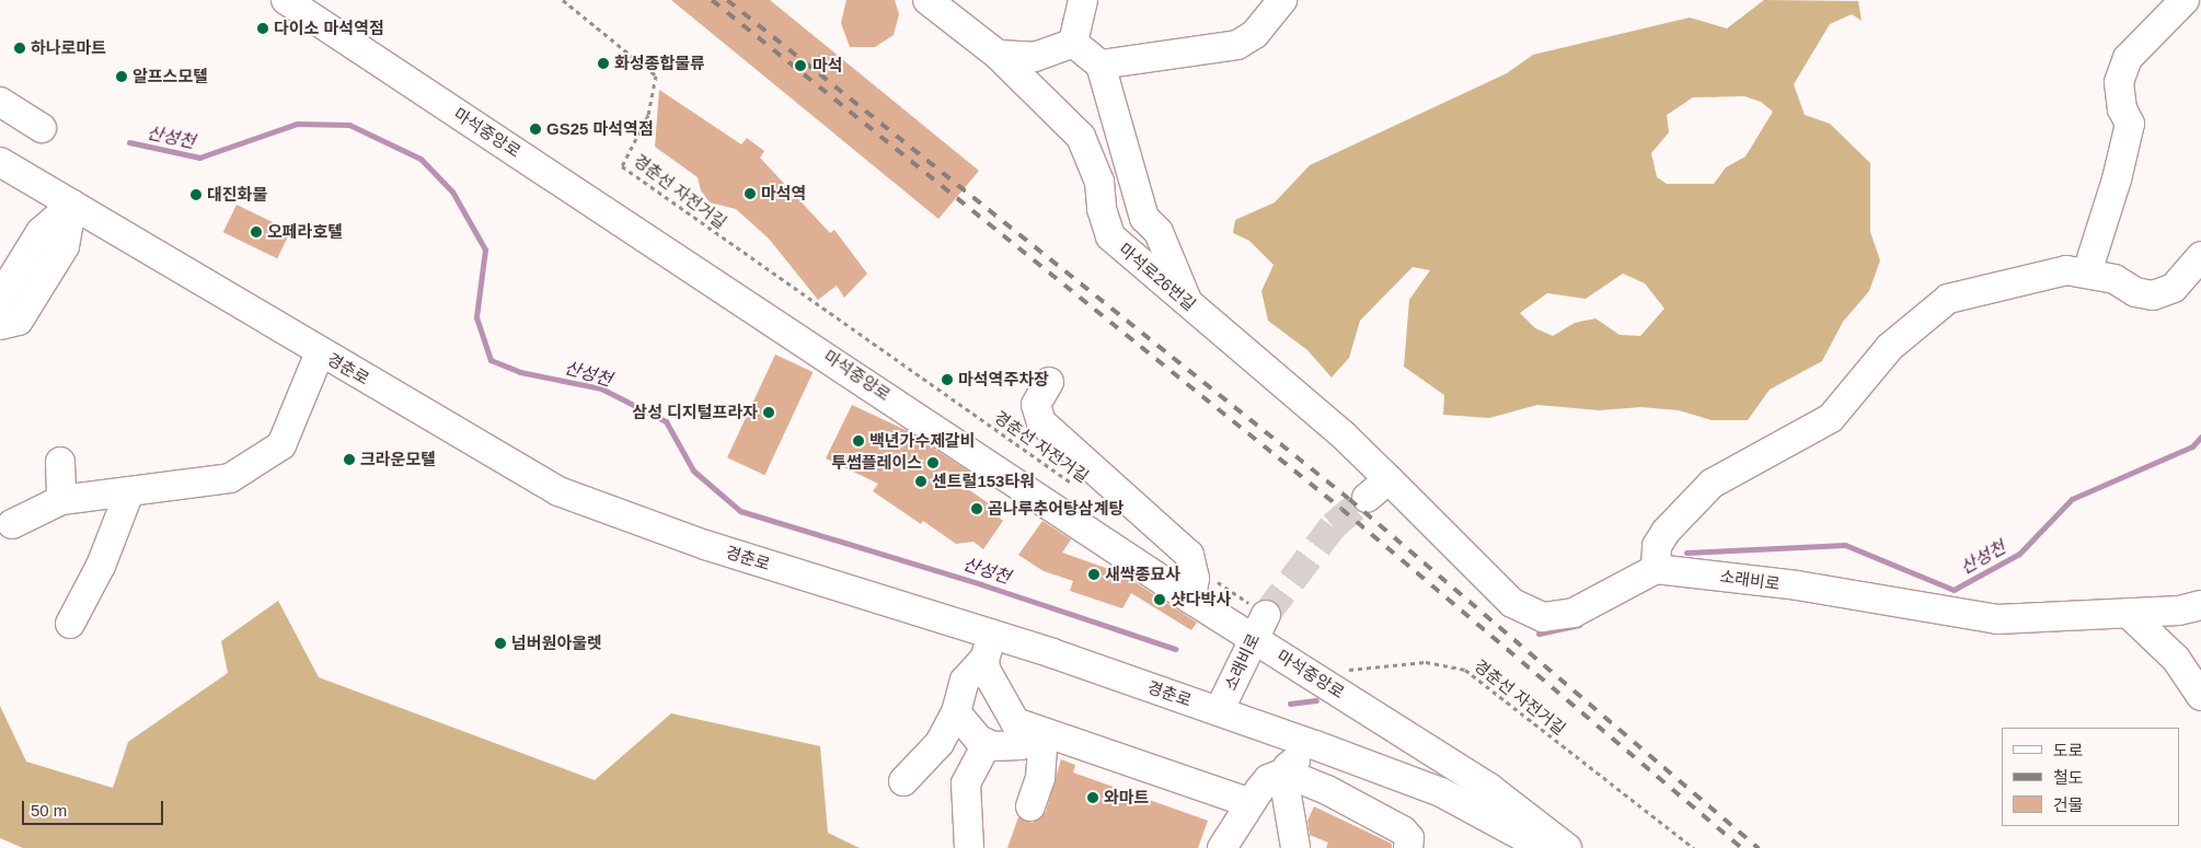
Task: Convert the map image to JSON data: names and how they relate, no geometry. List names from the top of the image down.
{
  "streets": {
    "street": [
      "마석중앙로",
      "마석로26번길",
      "경춘로",
      "소래비로"
    ],
    "path": ["경춘선 자전거길"]
  },
  "crossings": [
    ["마석중앙로", "소래비로"],
    ["경춘로", "소래비로"]
  ],
  "water": ["산성천"],
  "places": [
    "다이소 마석역점",
    "하나로마트",
    "화성종합물류",
    "마석",
    "알프스모텔",
    "GS25 마석역점",
    "마석역",
    "대진화물",
    "오페라호텔",
    "마석역주차장",
    "삼성 디지털프라자",
    "백년가수제갈비",
    "크라운모텔",
    "투썸플레이스",
    "센트럴153타워",
    "곰나루추어탕삼계탕",
    "새싹종묘사",
    "샷다박사",
    "넘버원아울렛",
    "와마트"
  ],
  "legend": ["도로", "철도", "건물"],
  "scale_bar": "50 m"
}
